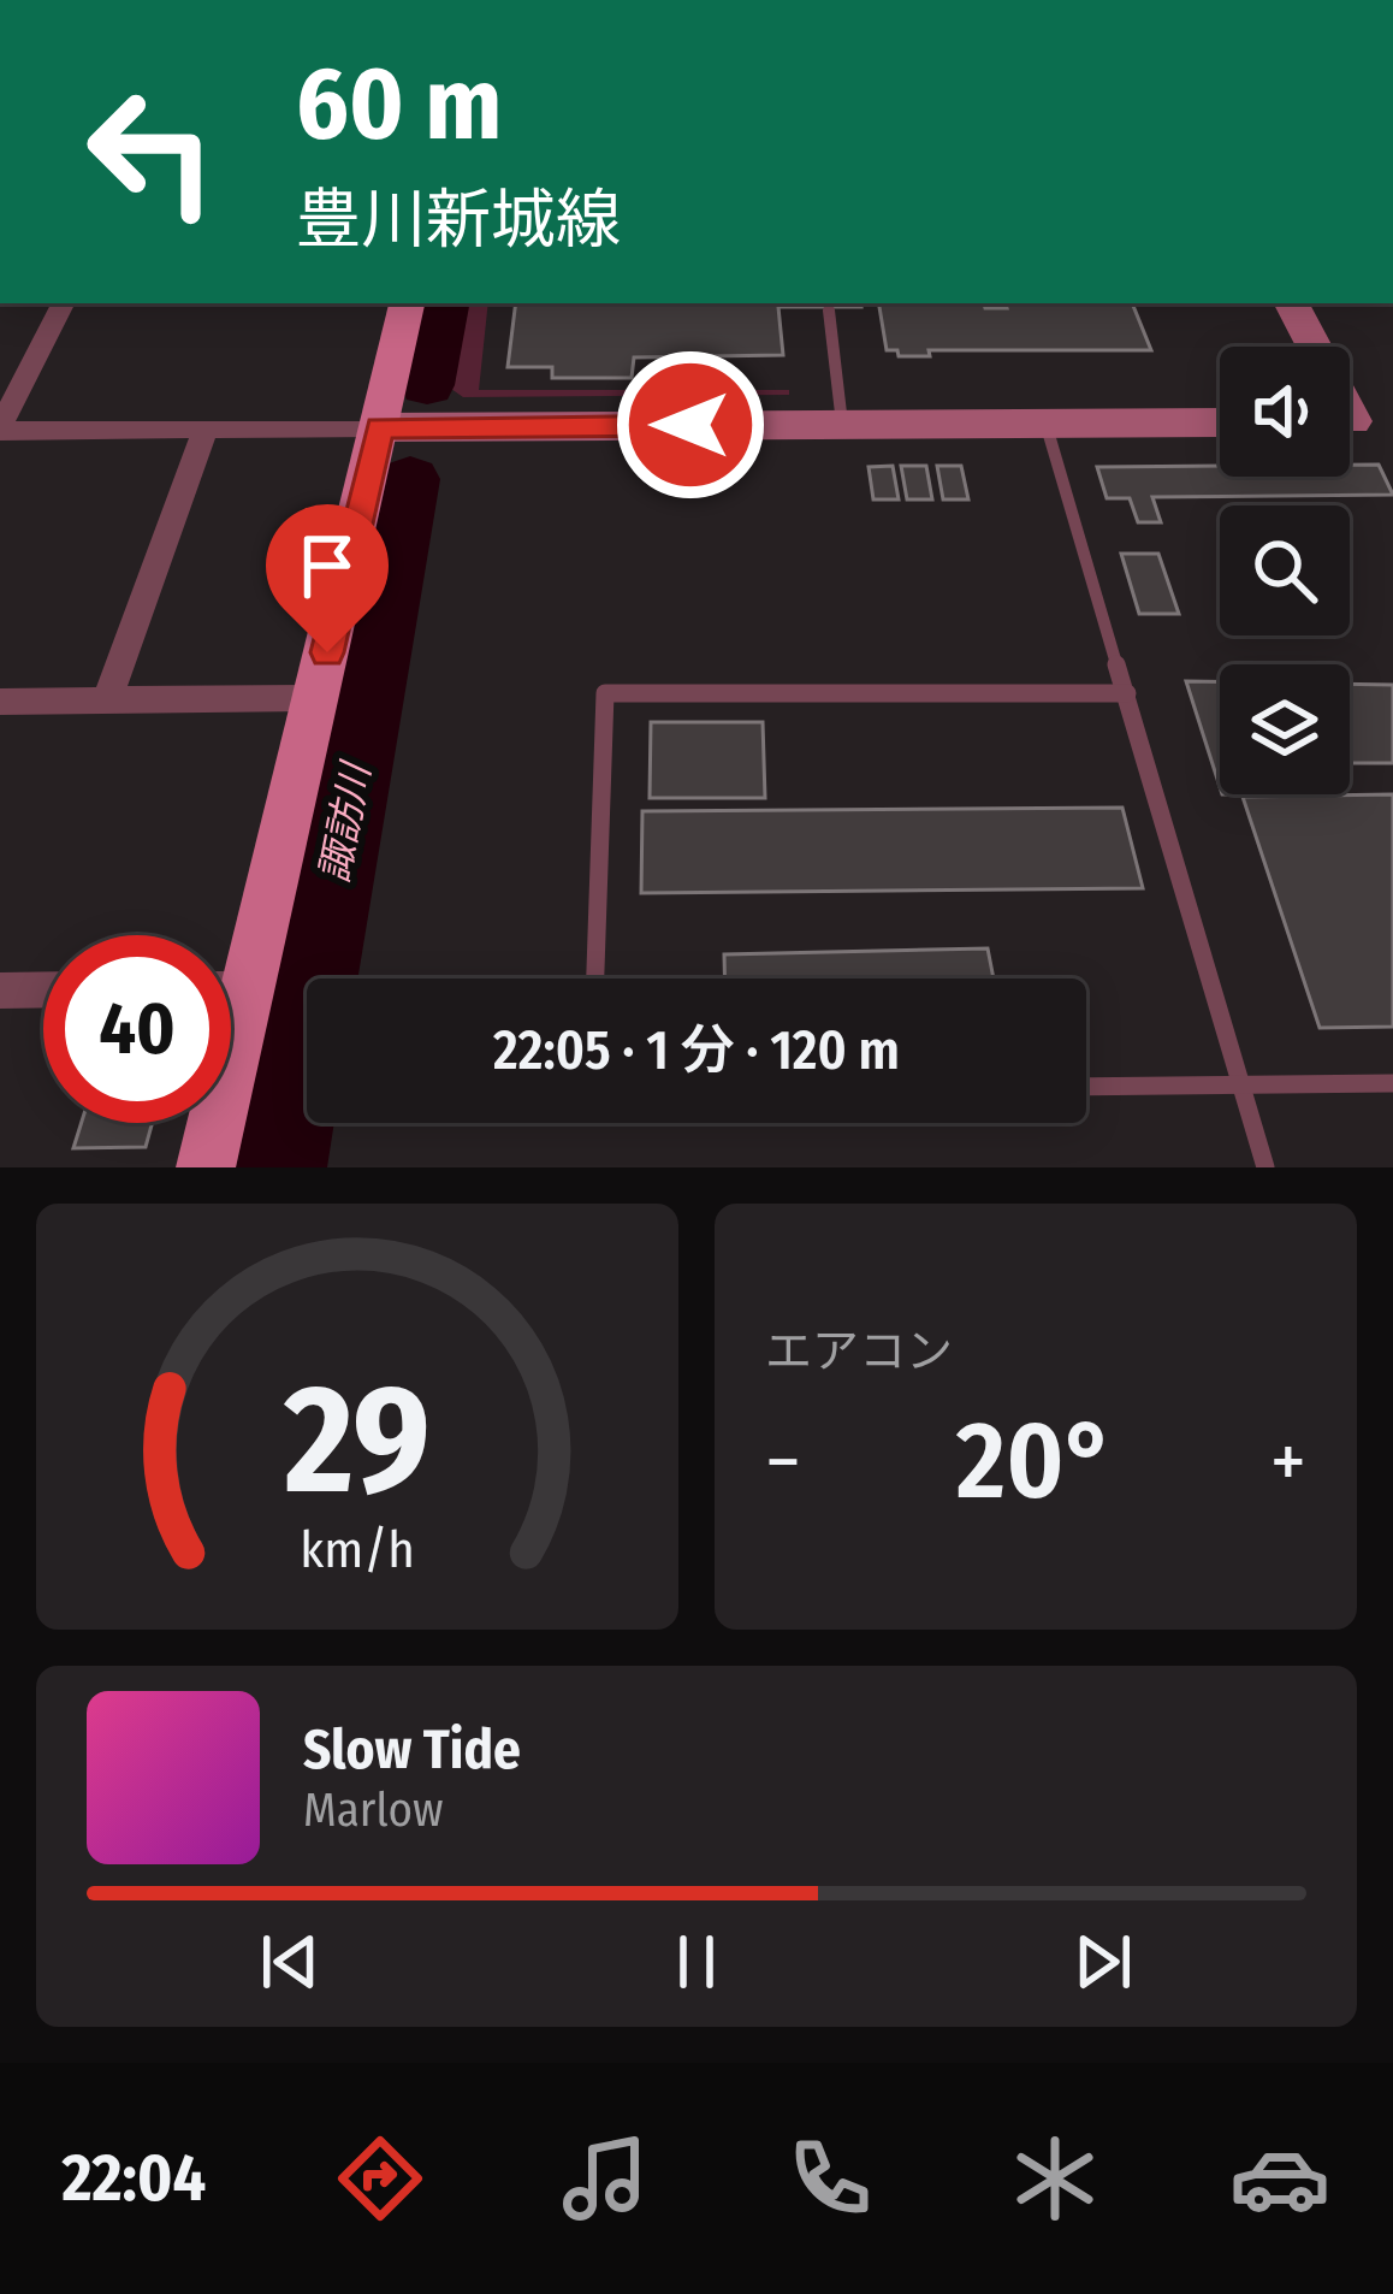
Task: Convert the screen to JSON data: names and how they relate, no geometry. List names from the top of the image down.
{
  "water": ["諏訪川"],
  "page": {
    "turn": ["60 m", "豊川新城線"],
    "limit": "40",
    "trip": "22:05 · 1 分 · 120 m",
    "tile": "エアコン",
    "heat": ["−", "20°", "+"],
    "song": ["Slow Tide", "Marlow"],
    "tabs": "22:04",
    "gauge": ["29", "km/h"]
  }
}
